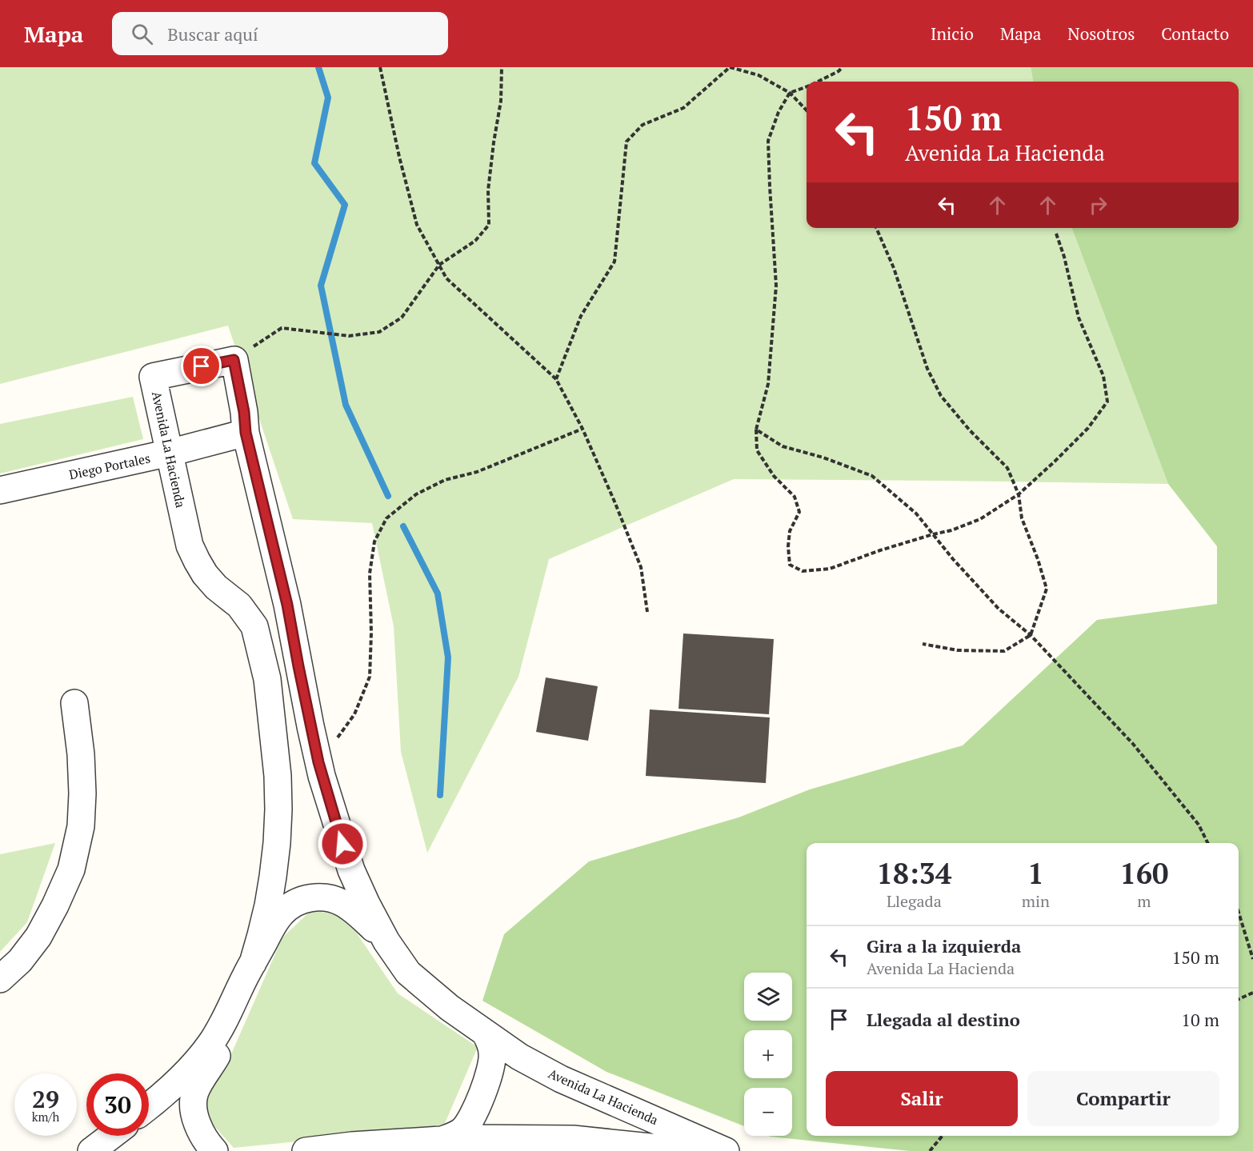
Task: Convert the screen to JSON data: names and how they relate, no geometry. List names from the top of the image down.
{
  "streets": {
    "street": ["Avenida La Hacienda", "Diego Portales"]
  },
  "crossings": [
    ["Avenida La Hacienda", "Diego Portales"]
  ],
  "page": {
    "header": "Mapa",
    "search": "Buscar aquí",
    "nav": [
      "Inicio",
      "Mapa",
      "Nosotros",
      "Contacto"
    ],
    "turn": ["150 m", "Avenida La Hacienda"],
    "eta": [
      "18:34",
      "Llegada",
      "1",
      "min",
      "160",
      "m"
    ],
    "list": [
      {
        "name": "Gira a la izquierda",
        "note": "Avenida La Hacienda",
        "value": "150 m"
      },
      {
        "name": "Llegada al destino",
        "value": "10 m"
      }
    ],
    "map_buttons": ["+", "−"],
    "buttons": ["Salir", "Compartir"],
    "speed": "29 km/h",
    "limit": "30"
  }
}
